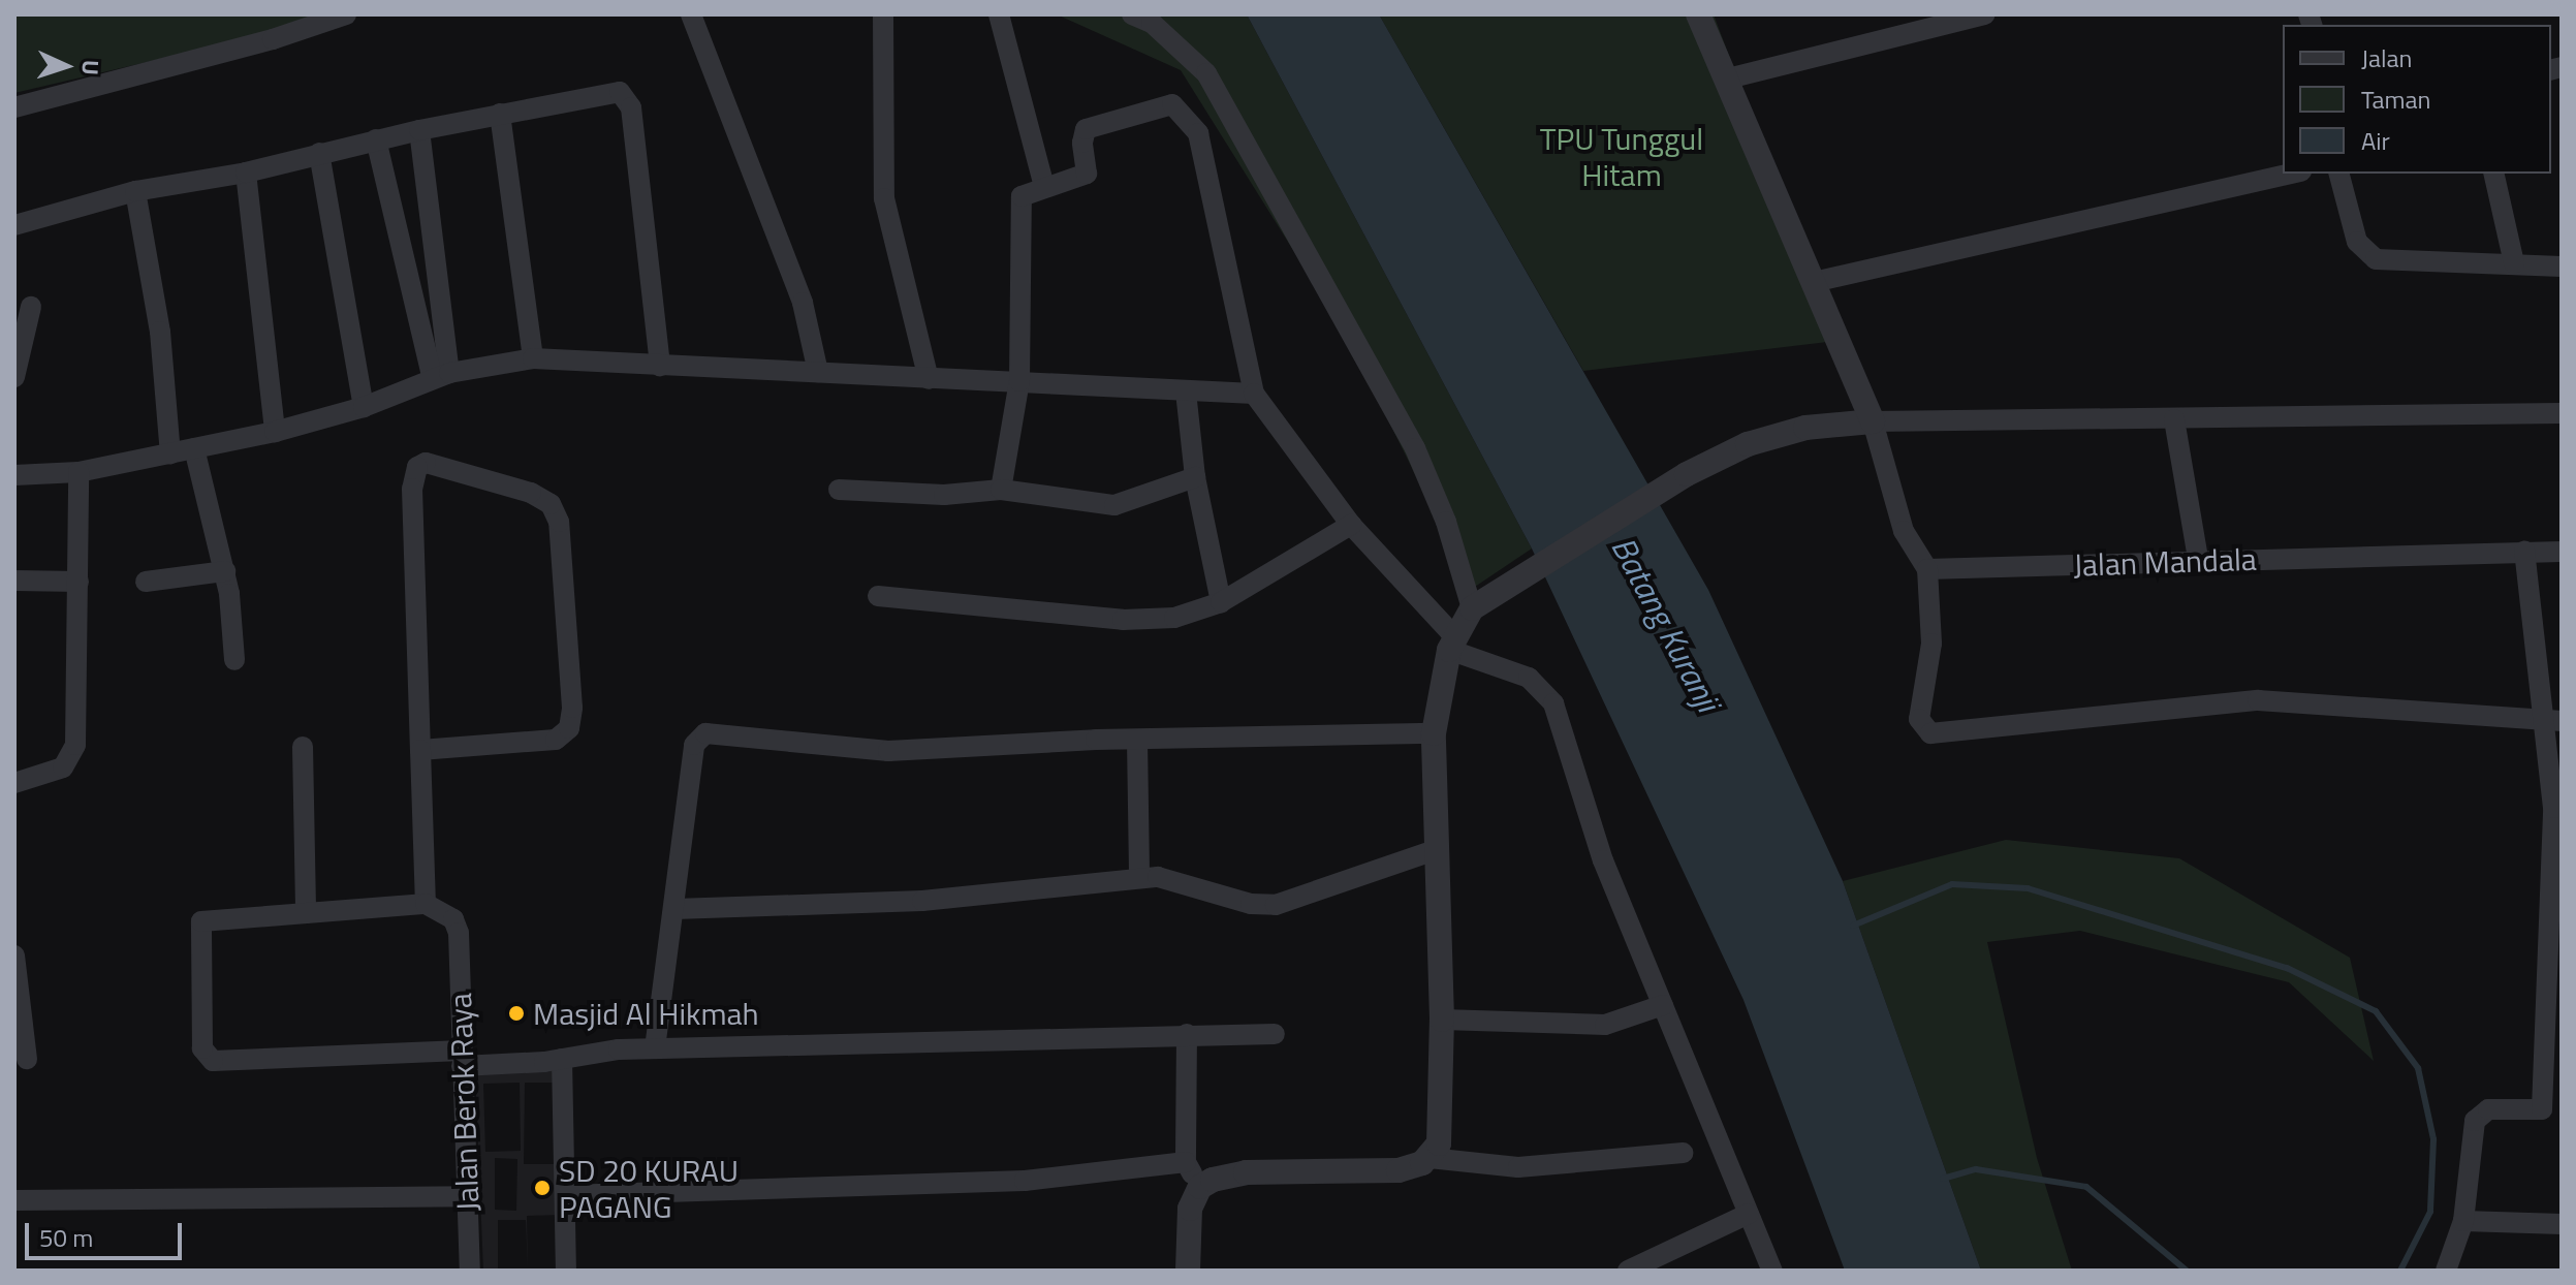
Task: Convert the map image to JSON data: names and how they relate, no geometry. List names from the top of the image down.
{
  "streets": {
    "street": ["Jalan Mandala", "Jalan Berok Raya"]
  },
  "water": ["Batang Kuranji"],
  "parks": ["TPU Tunggul Hitam"],
  "places": ["Masjid Al Hikmah", "SD 20 KURAU PAGANG"],
  "legend": ["Jalan", "Taman", "Air"],
  "scale_bar": "50 m",
  "north": "right"
}
